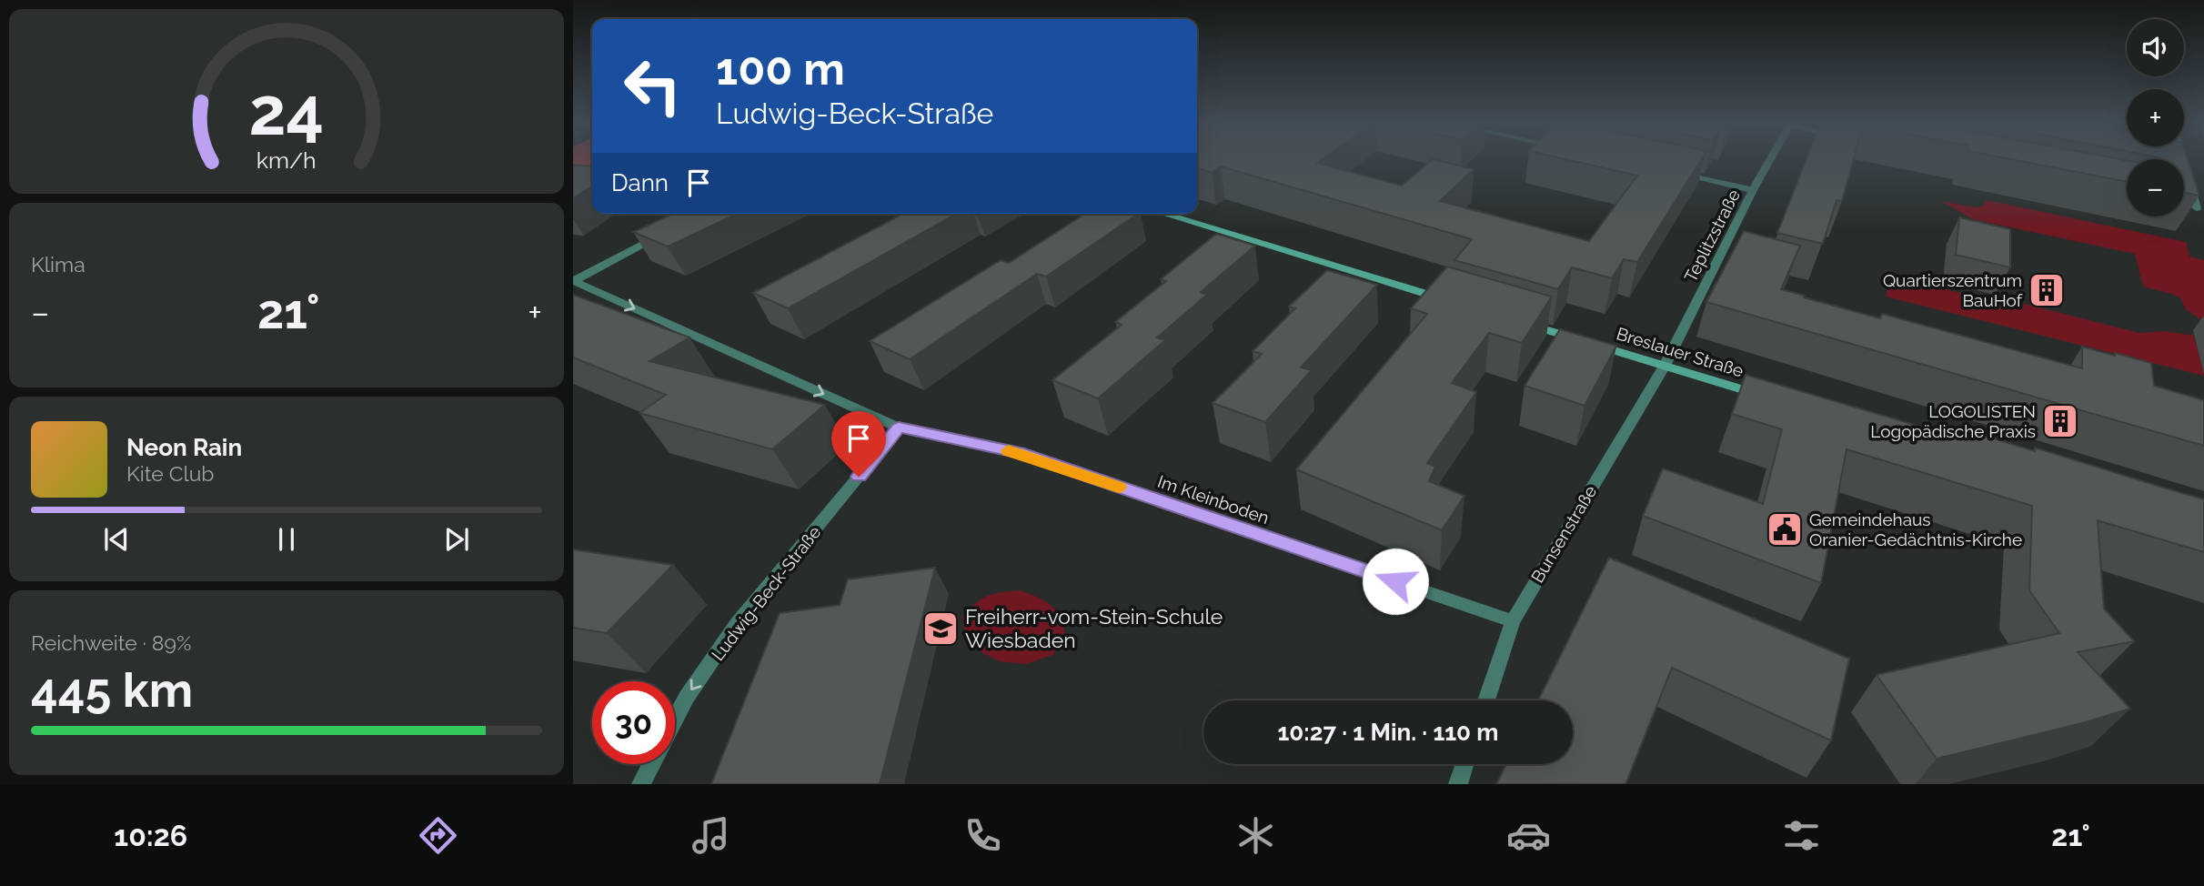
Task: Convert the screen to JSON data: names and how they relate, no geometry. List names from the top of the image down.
{
  "streets": {
    "street": [
      "Teplitzstraße",
      "Breslauer Straße",
      "Im Kleinboden",
      "Bunsenstraße",
      "Ludwig-Beck-Straße"
    ]
  },
  "crossings": [
    ["Teplitzstraße", "Breslauer Straße"],
    ["Teplitzstraße", "Bunsenstraße"],
    ["Breslauer Straße", "Bunsenstraße"],
    ["Im Kleinboden", "Bunsenstraße"],
    ["Im Kleinboden", "Ludwig-Beck-Straße"]
  ],
  "one_way": ["Ludwig-Beck-Straße"],
  "places": {
    "building": ["Quartierszentrum BauHof", "LOGOLISTEN Logopädische Praxis"],
    "public building": ["Gemeindehaus Oranier-Gedächtnis-Kirche"],
    "school or university": ["Freiherr-vom-Stein-Schule Wiesbaden"]
  },
  "page": {
    "map_buttons": ["+", "−"],
    "turn": ["100 m", "Ludwig-Beck-Straße"],
    "then": "Dann",
    "tile": [
      "Klima",
      ["Reichweite · 89%", "445 km"]
    ],
    "heat": ["−", "21°", "+"],
    "song": ["Neon Rain", "Kite Club"],
    "limit": "30",
    "trip": "10:27 · 1 Min. · 110 m",
    "tabs": ["10:26", "21°"],
    "gauge": ["24", "km/h"]
  }
}
